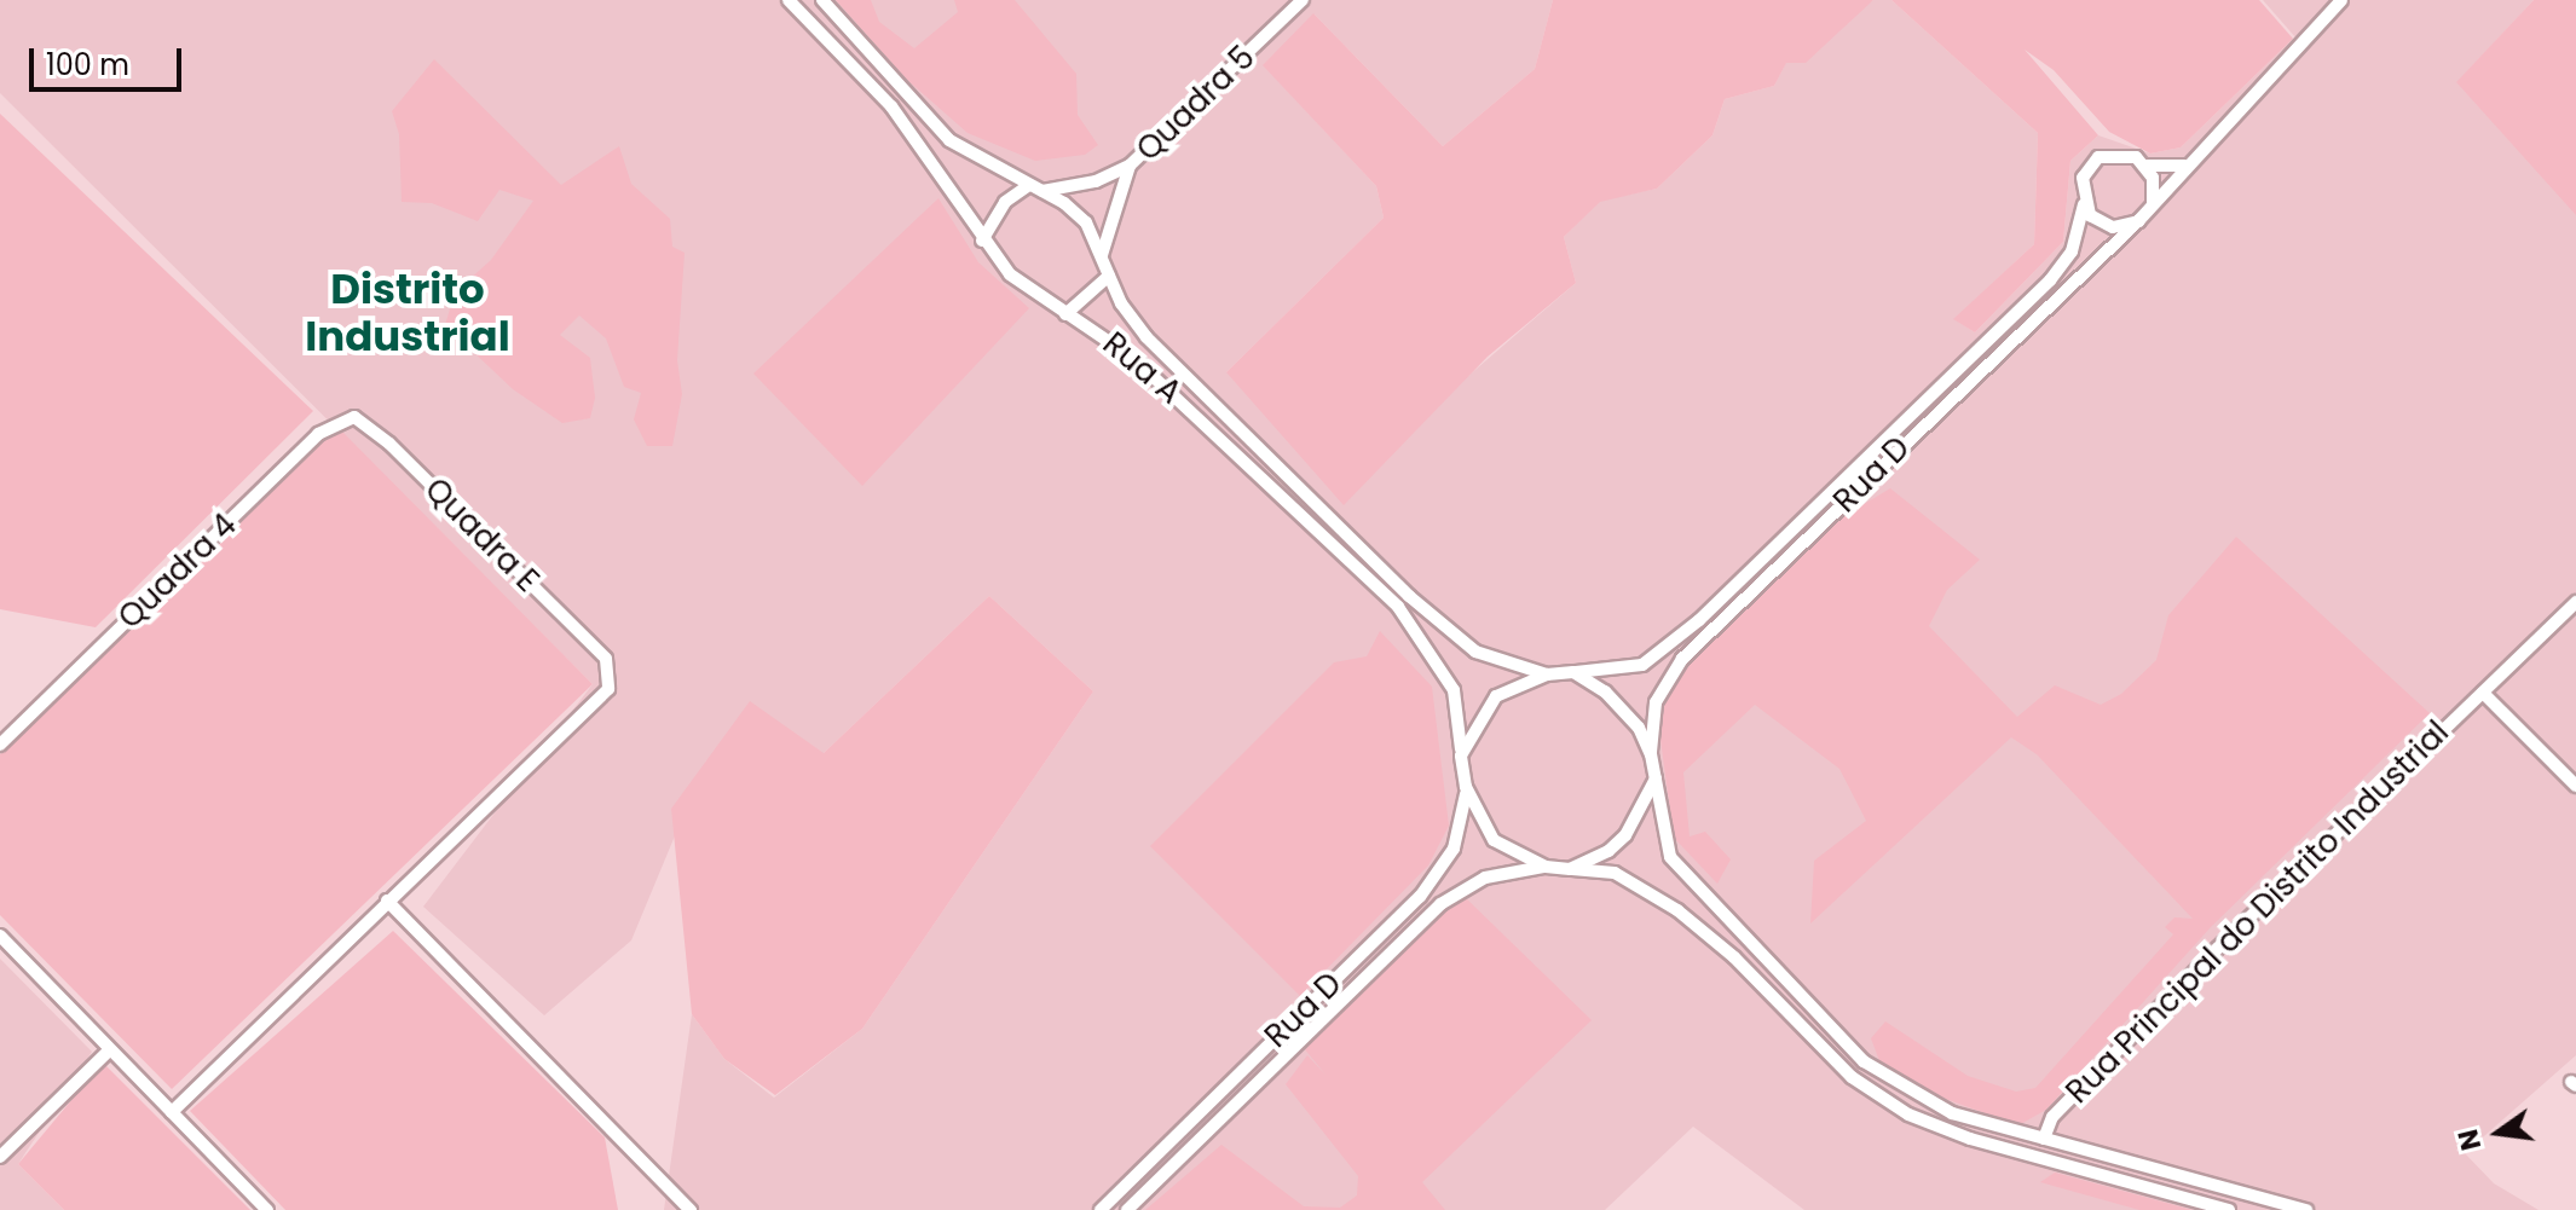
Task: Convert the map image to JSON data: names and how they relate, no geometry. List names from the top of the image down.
{
  "streets": {
    "street": [
      "Quadra 5",
      "Rua A",
      "Rua D",
      "Quadra E",
      "Quadra 4",
      "Rua Principal do Distrito Industrial"
    ]
  },
  "crossings": [
    ["Quadra 5", "Rua A"],
    ["Rua A", "Rua D"],
    ["Quadra E", "Quadra 4"]
  ],
  "districts": ["Distrito Industrial"],
  "scale_bar": "100 m",
  "north": "left"
}
